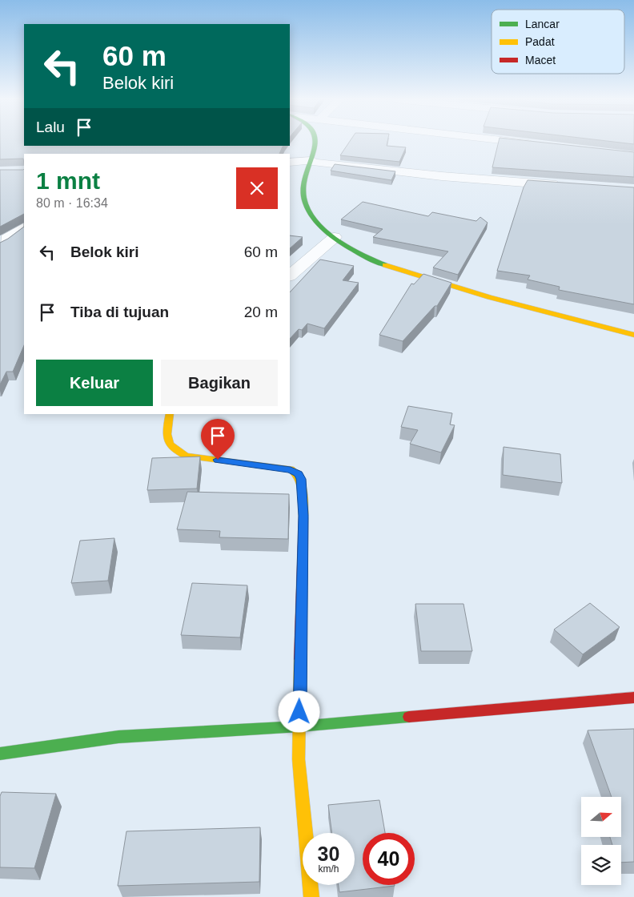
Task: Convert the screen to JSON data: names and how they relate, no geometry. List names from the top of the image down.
{
  "legend": ["Lancar", "Padat", "Macet"],
  "north": "right",
  "page": {
    "turn": ["60 m", "Belok kiri"],
    "then": "Lalu",
    "heading": ["1 mnt", "80 m · 16:34"],
    "list": [
      {
        "name": "Belok kiri",
        "value": "60 m"
      },
      {
        "name": "Tiba di tujuan",
        "value": "20 m"
      }
    ],
    "buttons": ["Keluar", "Bagikan"],
    "speed": "30 km/h",
    "limit": "40"
  }
}
